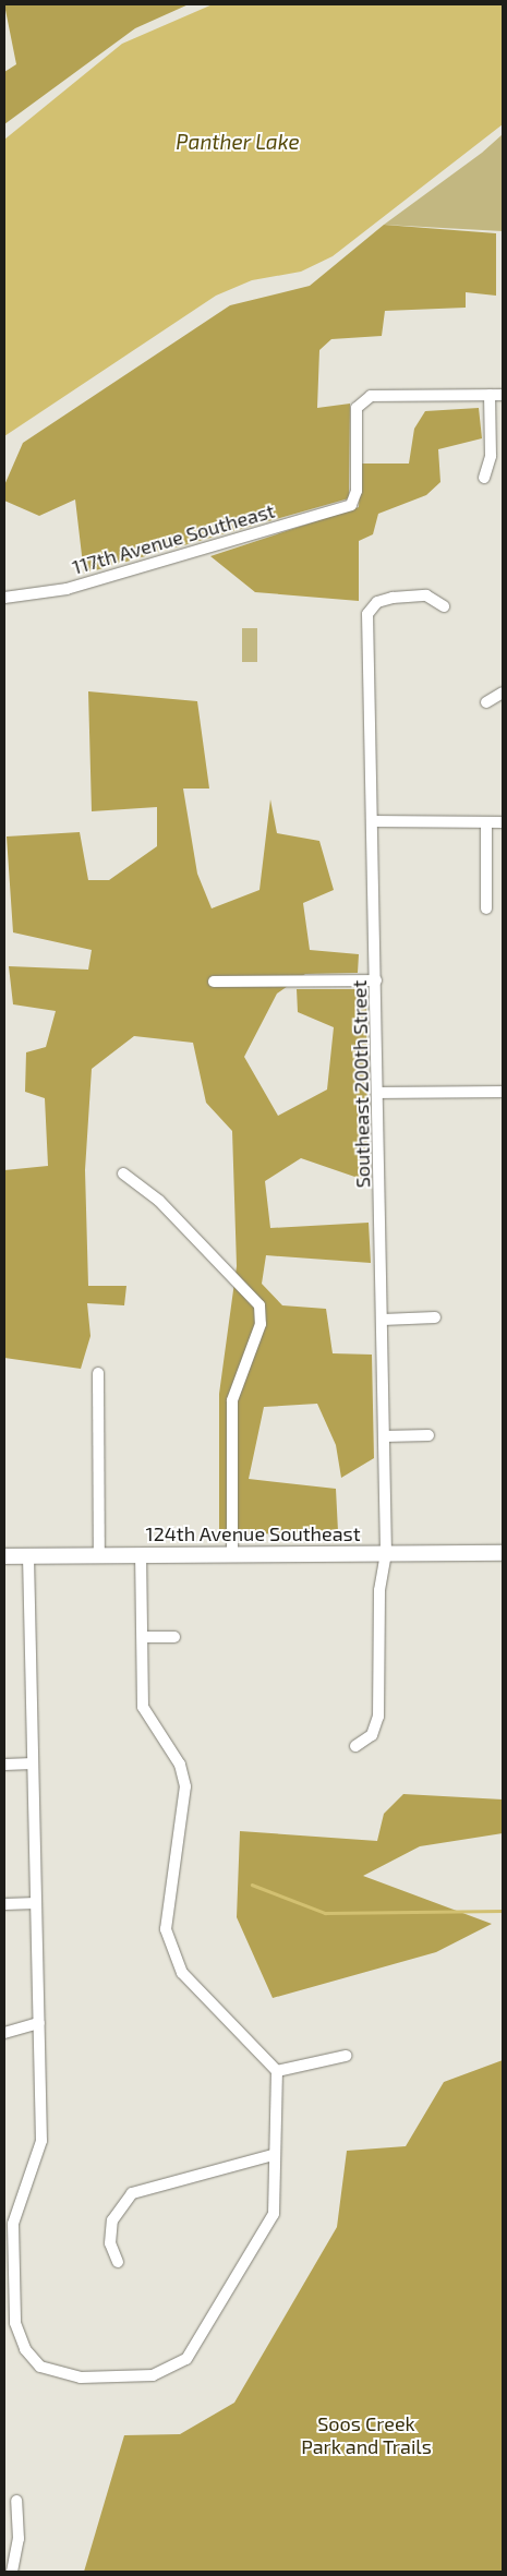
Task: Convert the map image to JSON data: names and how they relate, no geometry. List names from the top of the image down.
{
  "streets": {
    "street": ["117th Avenue Southeast", "Southeast 200th Street", "124th Avenue Southeast"]
  },
  "crossings": [
    ["Southeast 200th Street", "124th Avenue Southeast"]
  ],
  "water": ["Panther Lake"],
  "parks": ["Soos Creek Park and Trails"]
}
